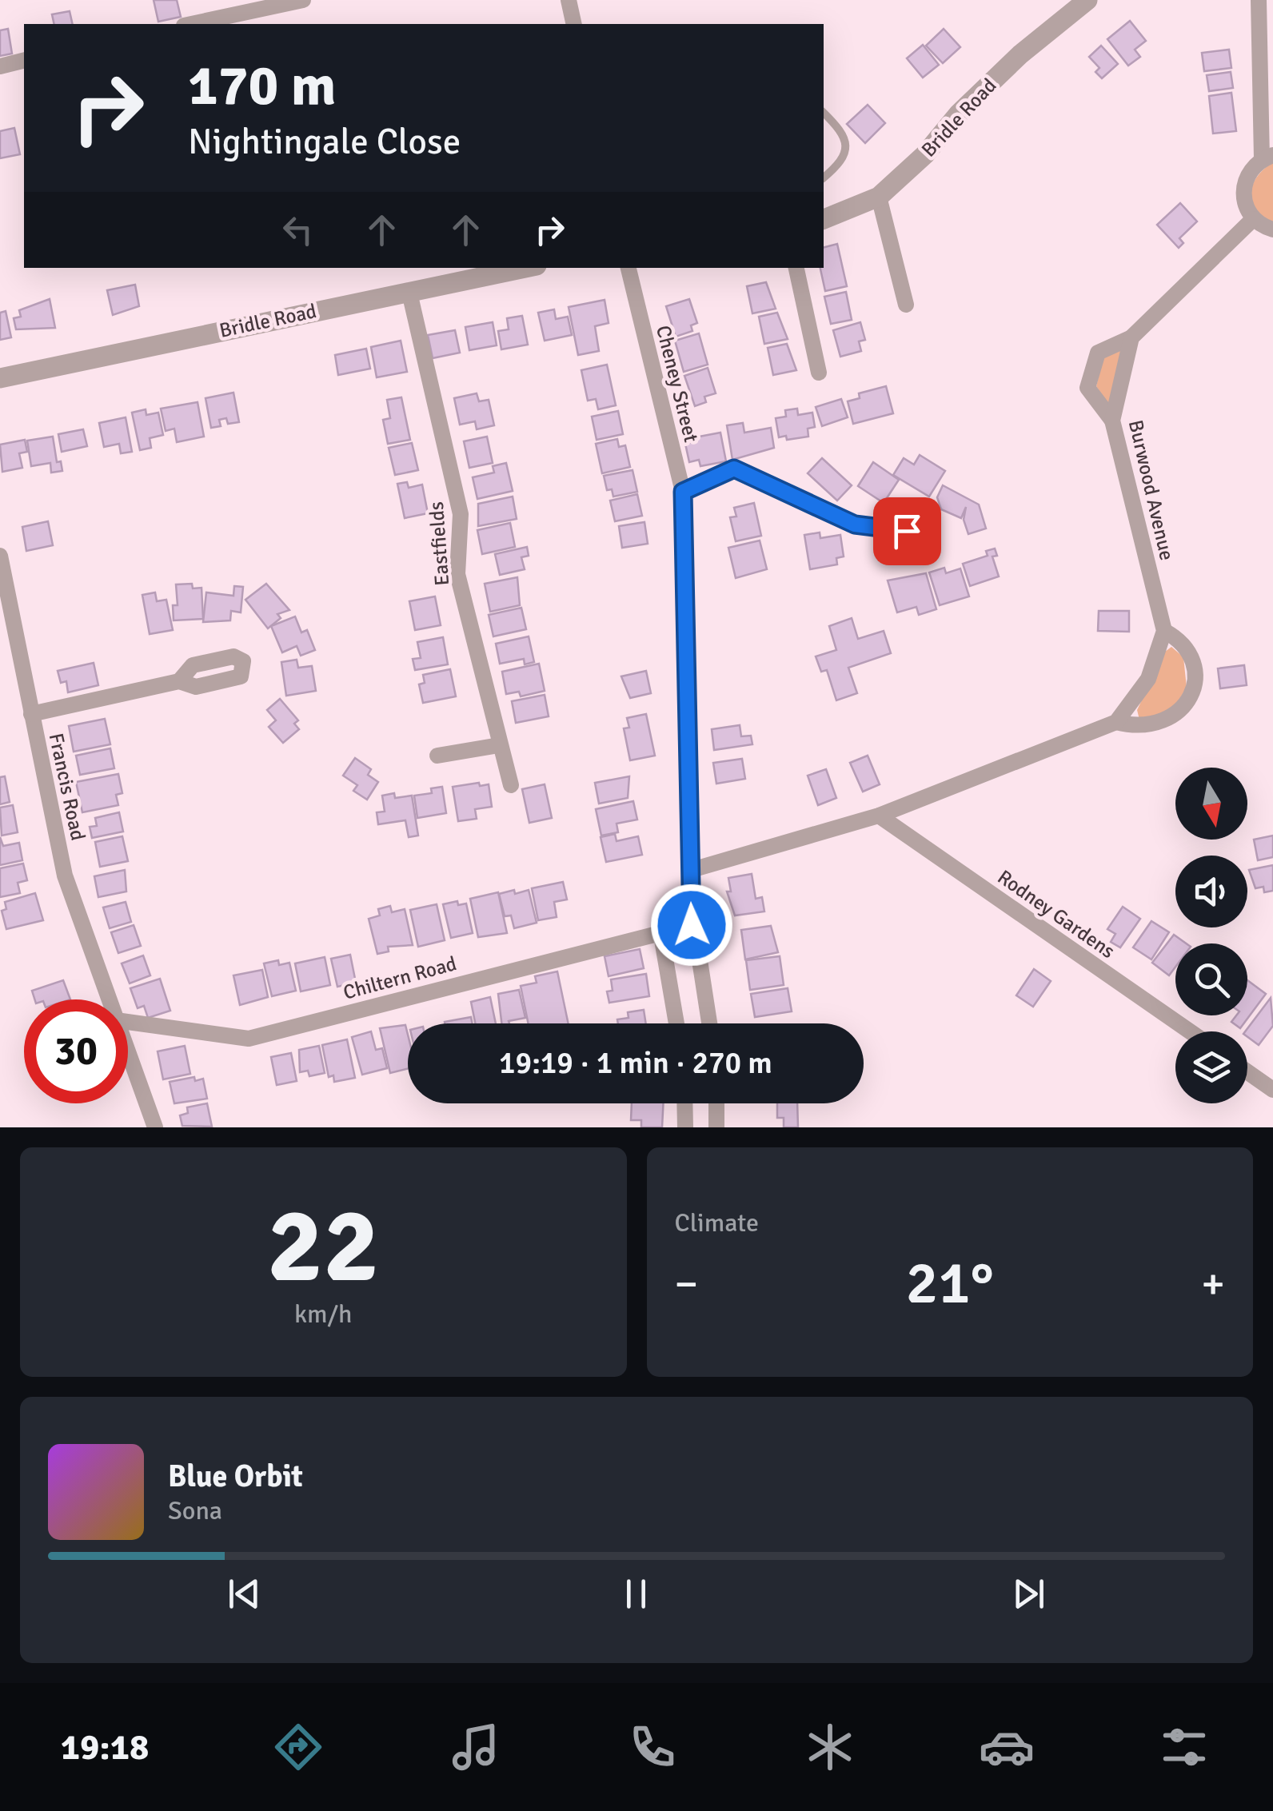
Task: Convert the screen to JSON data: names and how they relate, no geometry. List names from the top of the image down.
{
  "streets": {
    "street": [
      "Bridle Road",
      "Cheney Street",
      "Burwood Avenue",
      "Eastfields",
      "Francis Road",
      "Rodney Gardens",
      "Chiltern Road"
    ]
  },
  "crossings": [
    ["Bridle Road", "Eastfields"],
    ["Cheney Street", "Burwood Avenue"],
    ["Cheney Street", "Chiltern Road"],
    ["Burwood Avenue", "Rodney Gardens"]
  ],
  "north": "bottom",
  "page": {
    "turn": ["170 m", "Nightingale Close"],
    "limit": "30",
    "trip": "19:19 · 1 min · 270 m",
    "tile": [
      ["22", "km/h"],
      "Climate"
    ],
    "heat": ["−", "21°", "+"],
    "song": ["Blue Orbit", "Sona"],
    "tabs": "19:18"
  }
}
